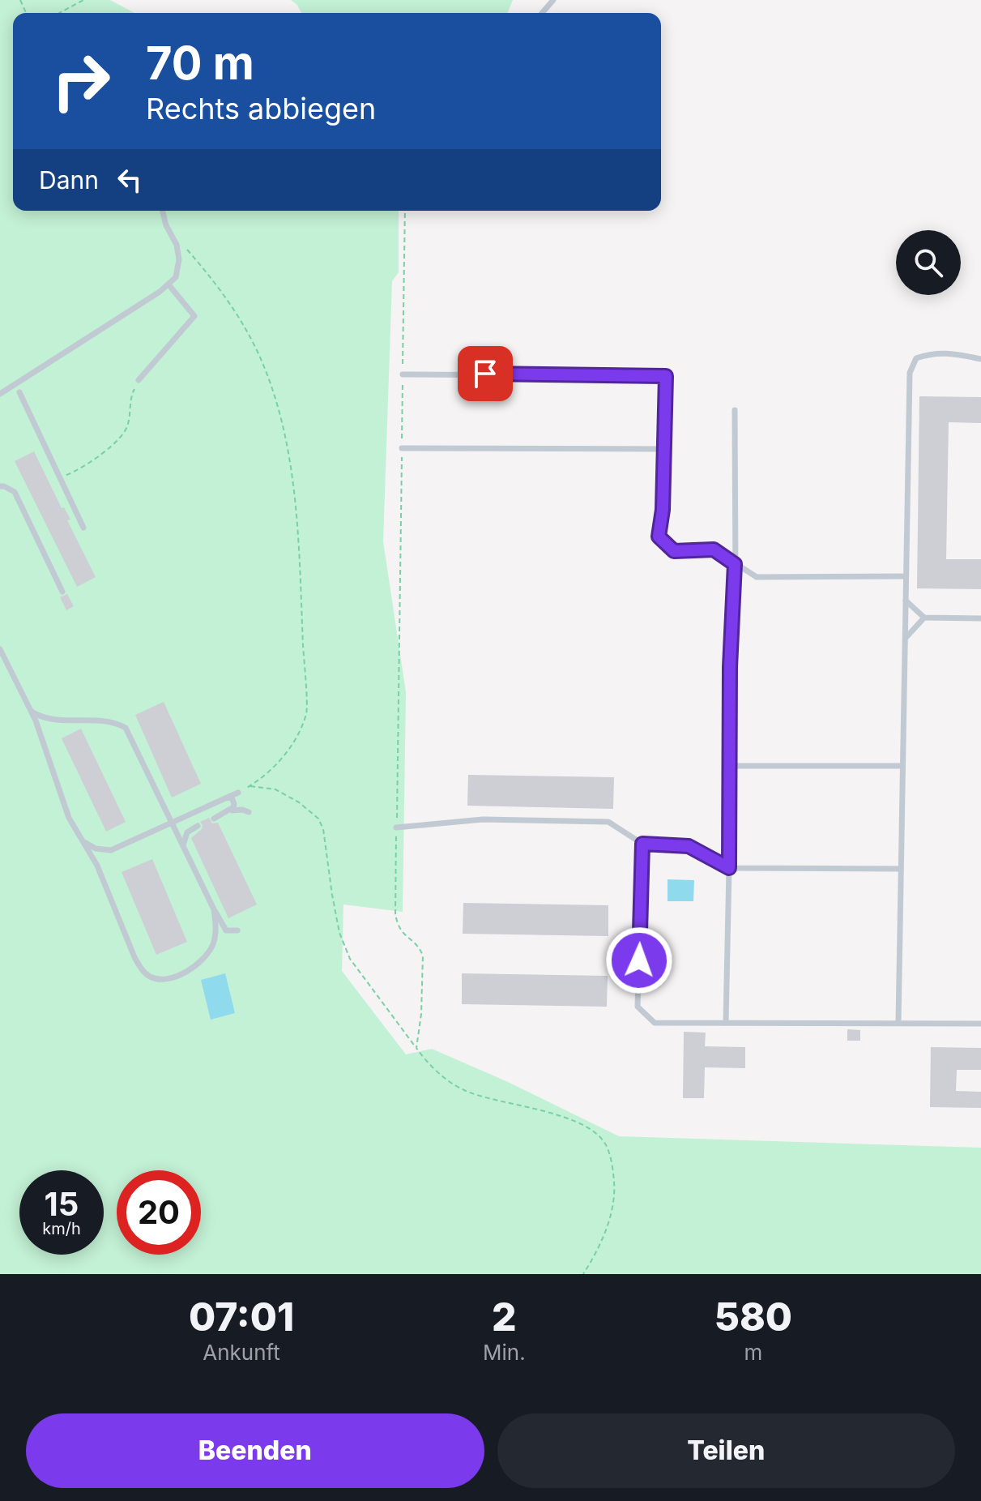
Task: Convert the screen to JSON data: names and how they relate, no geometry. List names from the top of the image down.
{
  "page": {
    "turn": ["70 m", "Rechts abbiegen"],
    "then": "Dann",
    "speed": "15 km/h",
    "limit": "20",
    "eta": [
      "07:01",
      "Ankunft",
      "2",
      "Min.",
      "580",
      "m"
    ],
    "buttons": ["Beenden", "Teilen"]
  }
}
